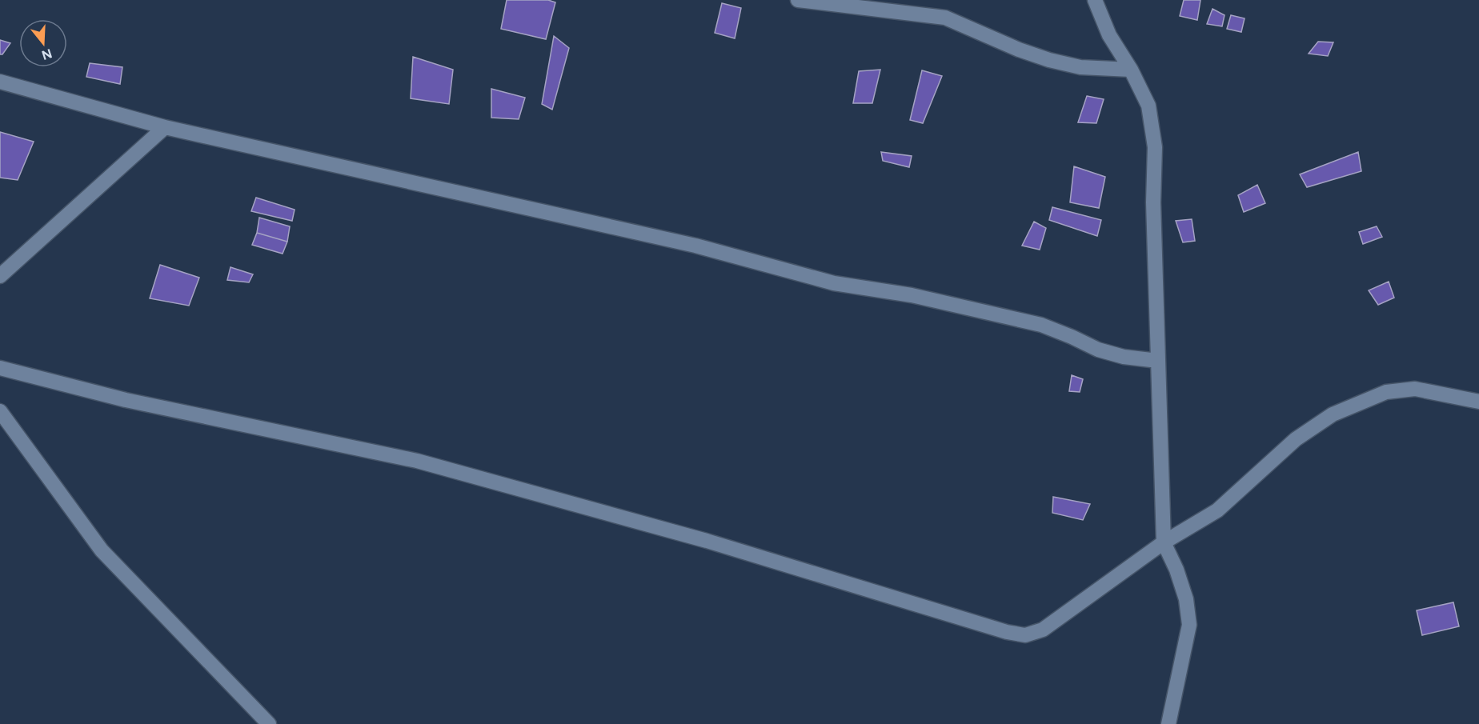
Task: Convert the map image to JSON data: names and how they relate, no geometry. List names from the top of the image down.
{
  "north": "bottom"
}
